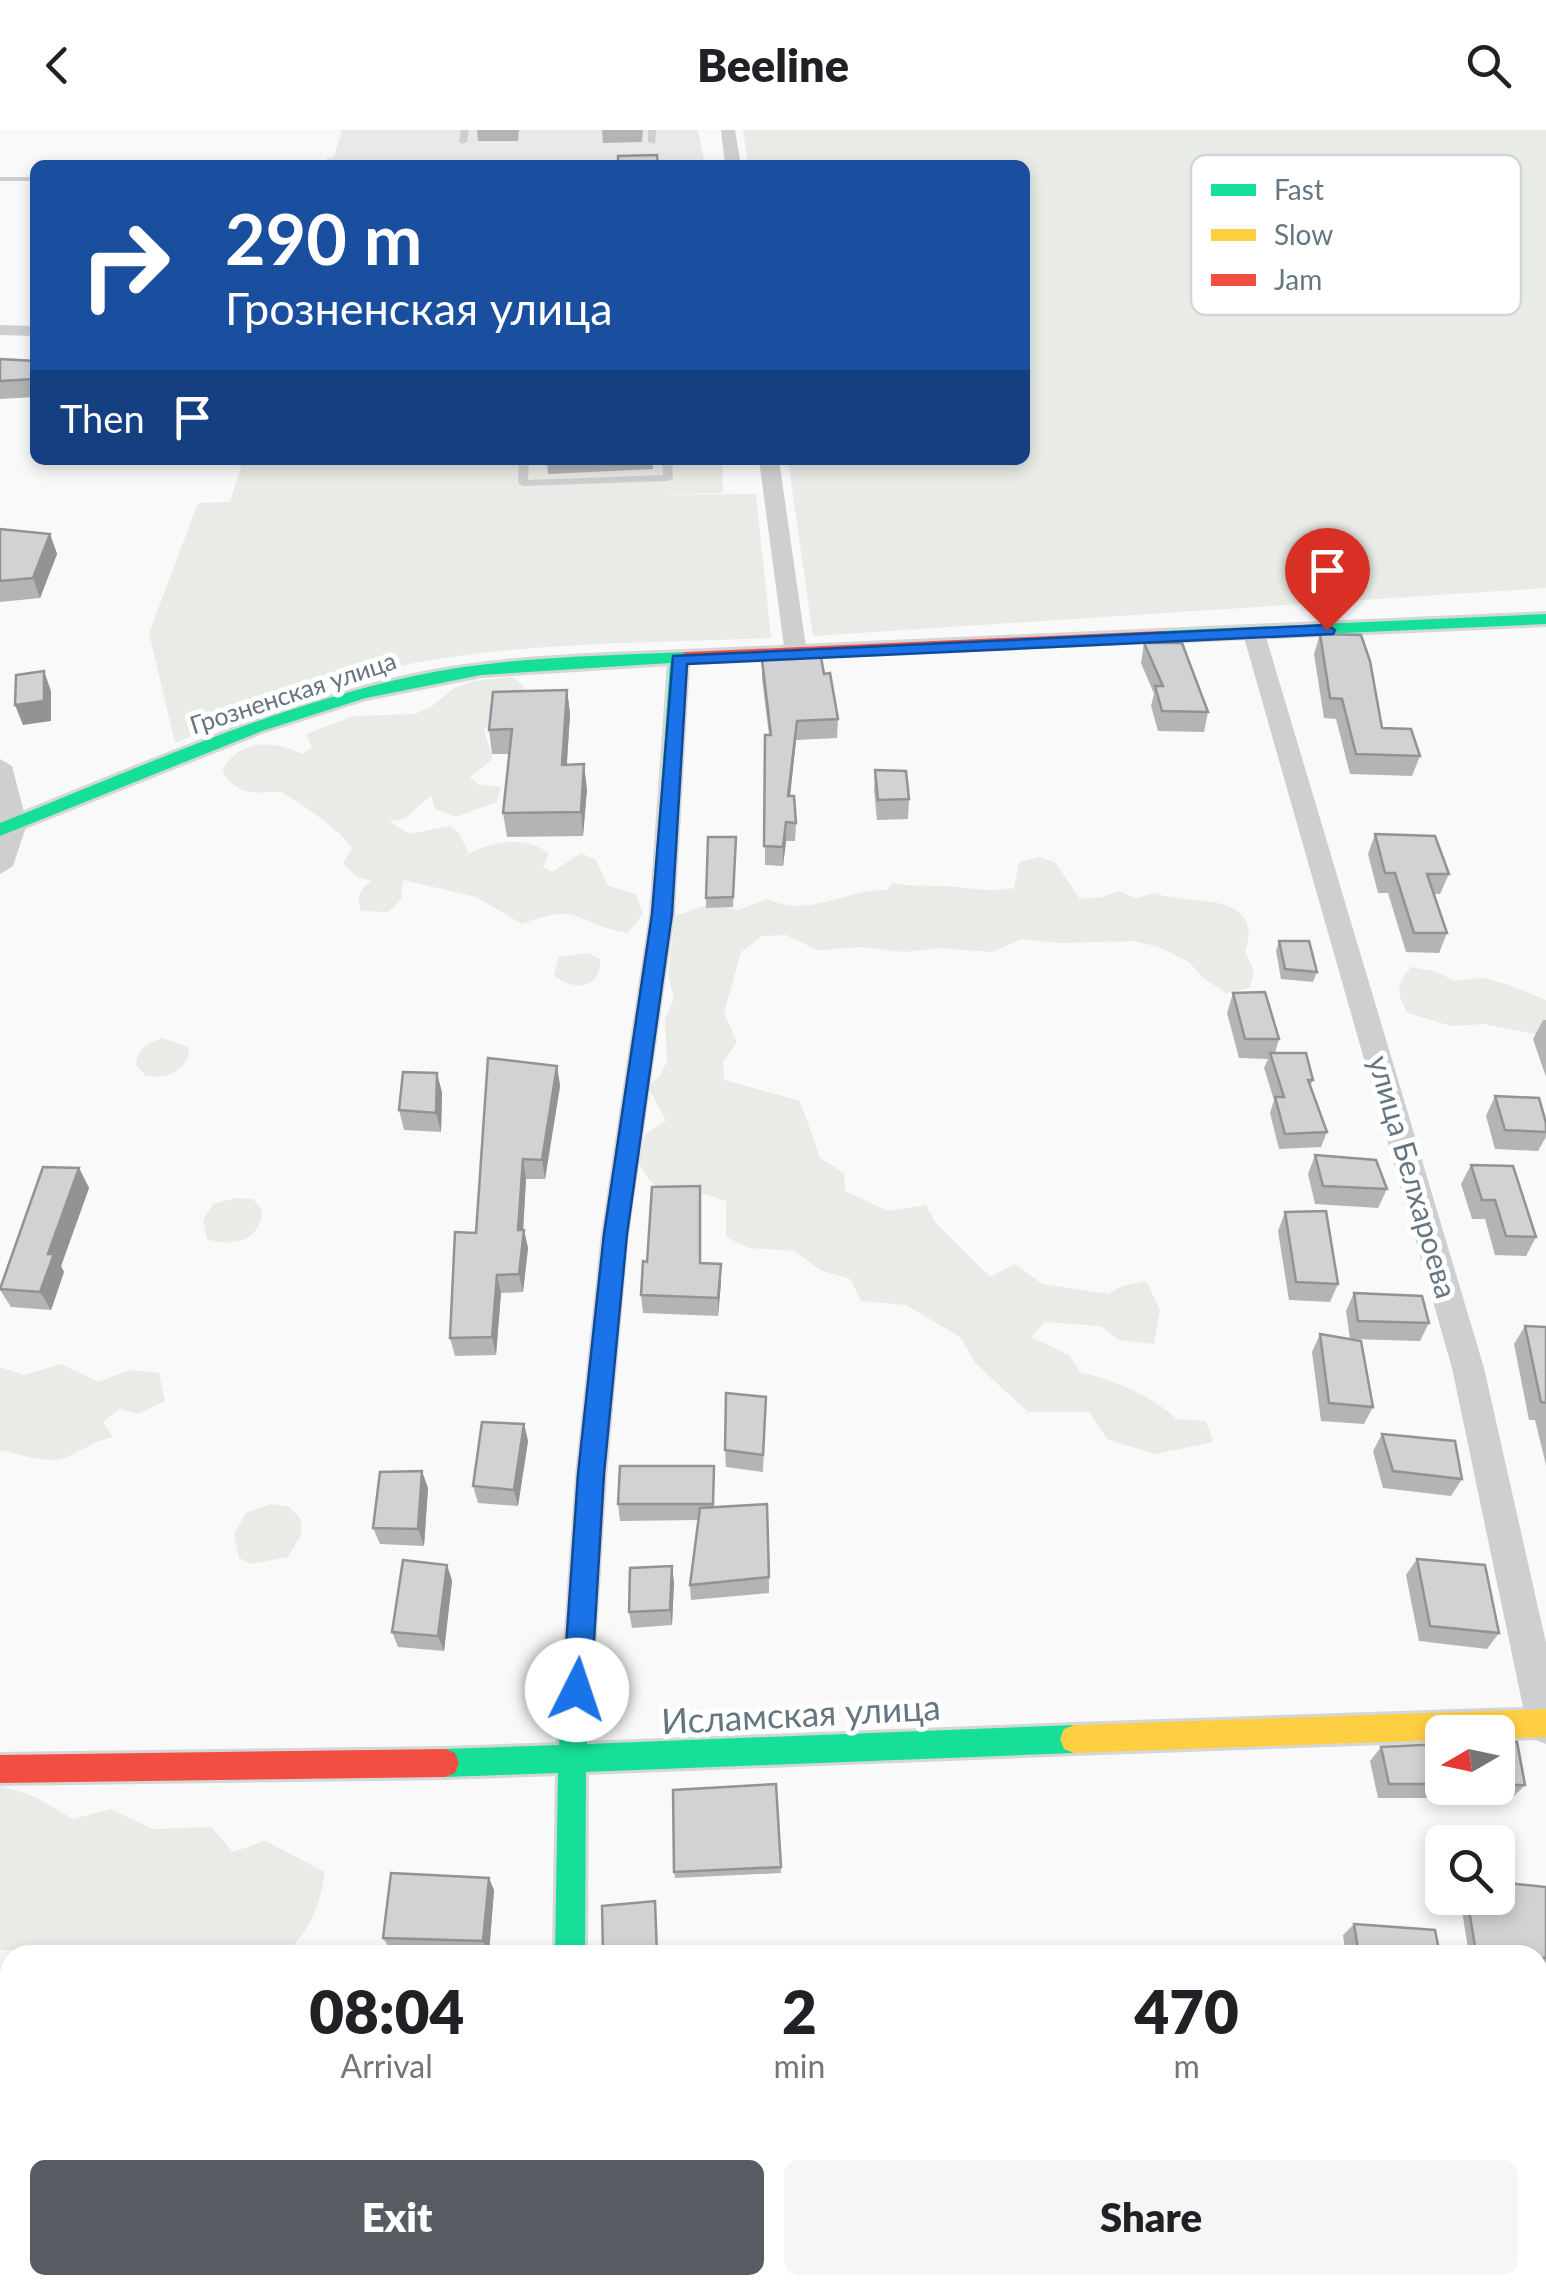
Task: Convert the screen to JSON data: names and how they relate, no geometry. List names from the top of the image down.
{
  "streets": {
    "street": ["Грозненская улица", "улица Белхароева", "Исламская улица"]
  },
  "crossings": [
    ["Грозненская улица", "улица Белхароева"],
    ["улица Белхароева", "Исламская улица"]
  ],
  "legend": ["Fast", "Slow", "Jam"],
  "north": "left",
  "page": {
    "header": "Beeline",
    "turn": ["290 m", "Грозненская улица"],
    "then": "Then",
    "eta": [
      "08:04",
      "Arrival",
      "2",
      "min",
      "470",
      "m"
    ],
    "buttons": ["Exit", "Share"]
  }
}
